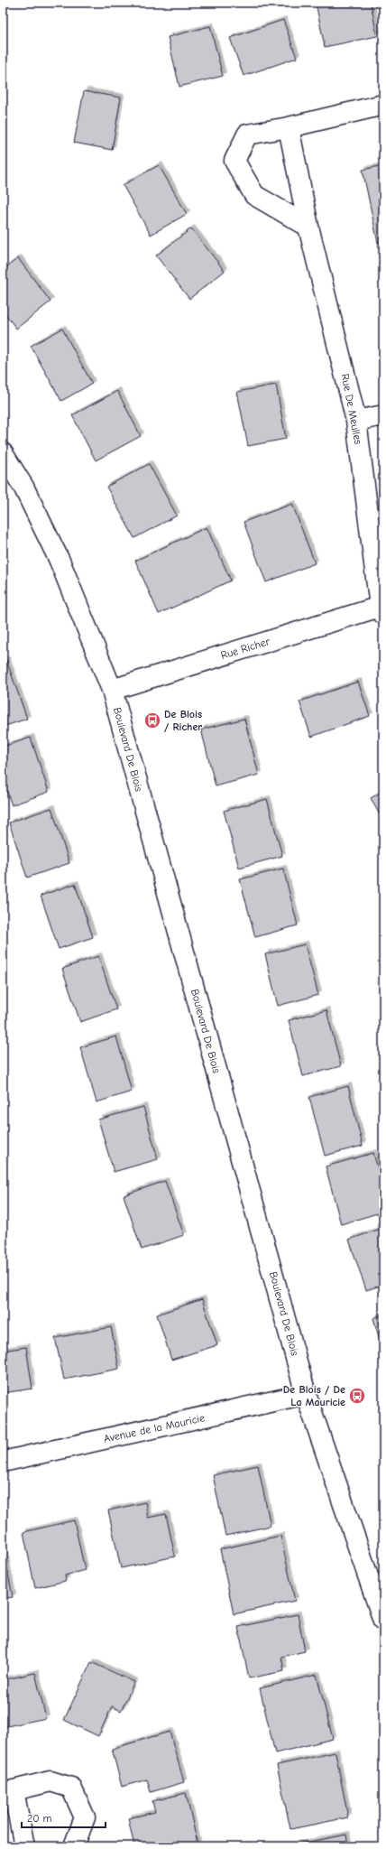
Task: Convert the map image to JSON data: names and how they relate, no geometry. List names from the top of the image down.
{
  "streets": {
    "street": [
      "Rue De Meulles",
      "Rue Richer",
      "Boulevard De Blois",
      "Avenue de la Mauricie"
    ]
  },
  "crossings": [
    ["Rue De Meulles", "Rue Richer"],
    ["Rue Richer", "Boulevard De Blois"],
    ["Boulevard De Blois", "Avenue de la Mauricie"]
  ],
  "places": {
    "bus stop": ["De Blois / Richer", "De Blois / De La Mauricie"]
  },
  "scale_bar": "20 m"
}
